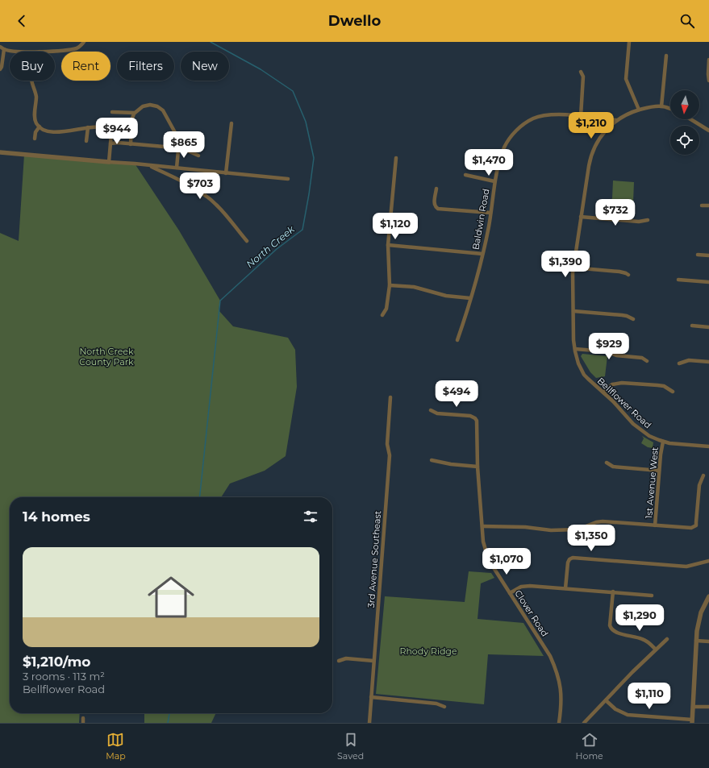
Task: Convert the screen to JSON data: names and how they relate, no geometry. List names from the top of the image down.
{
  "streets": {
    "street": [
      "Baldwin Road",
      "Bellflower Road",
      "1st Avenue West",
      "3rd Avenue Southeast",
      "Clover Road"
    ]
  },
  "crossings": [
    ["Baldwin Road", "Bellflower Road"],
    ["Bellflower Road", "1st Avenue West"]
  ],
  "water": ["North Creek"],
  "parks": ["North Creek County Park", "Rhody Ridge"],
  "north": "bottom",
  "page": {
    "header": "Dwello",
    "chip": [
      "Buy",
      "Rent",
      "Filters",
      "New"
    ],
    "price": [
      "$1,210",
      "$944",
      "$865",
      "$1,470",
      "$703",
      "$732",
      "$1,120",
      "$1,390",
      "$929",
      "$494",
      "$1,350",
      "$1,070",
      "$1,290",
      "$1,110"
    ],
    "heading": "14 homes",
    "list": [
      {
        "name": "$1,210/mo",
        "note": "3 rooms · 113 m² · Bellflower Road"
      }
    ],
    "tabs": ["Map", "Saved", "Home"]
  }
}
